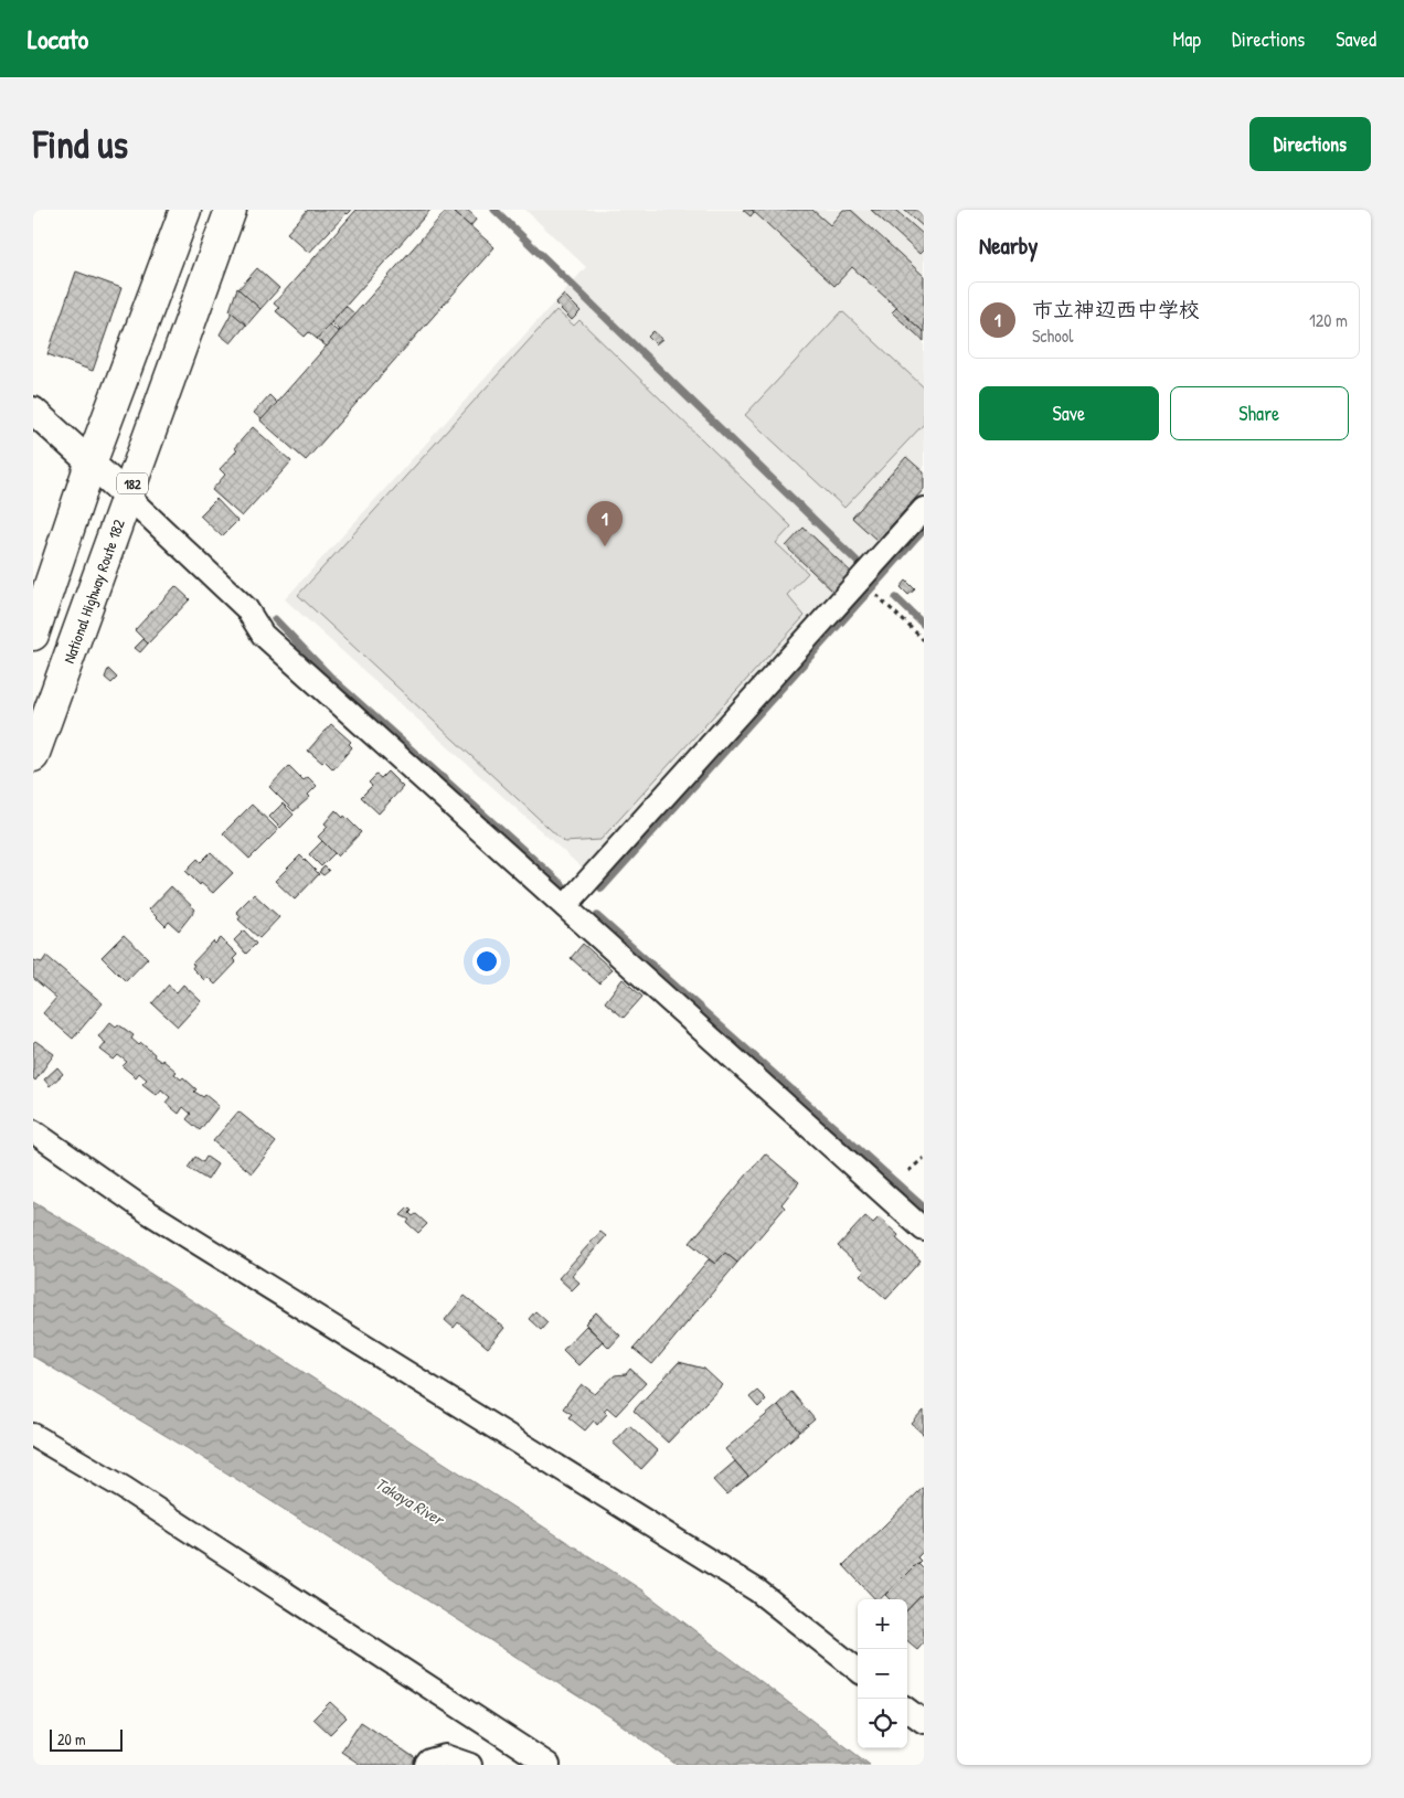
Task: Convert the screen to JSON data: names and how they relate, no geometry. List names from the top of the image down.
{
  "streets": {
    "highway": ["182", "National Highway Route 182"]
  },
  "water": ["Takaya River"],
  "scale_bar": "20 m",
  "page": {
    "header": "Locato",
    "nav": ["Map", "Directions", "Saved"],
    "buttons": [
      "Directions",
      ["Save", "Share"]
    ],
    "title": "Find us",
    "heading": "Nearby",
    "list": [
      {
        "mark": "1",
        "name": "市立神辺西中学校",
        "note": "School",
        "value": "120 m"
      }
    ],
    "pins": "1",
    "map_buttons": ["+", "−"],
    "scale": "20 m"
  }
}
